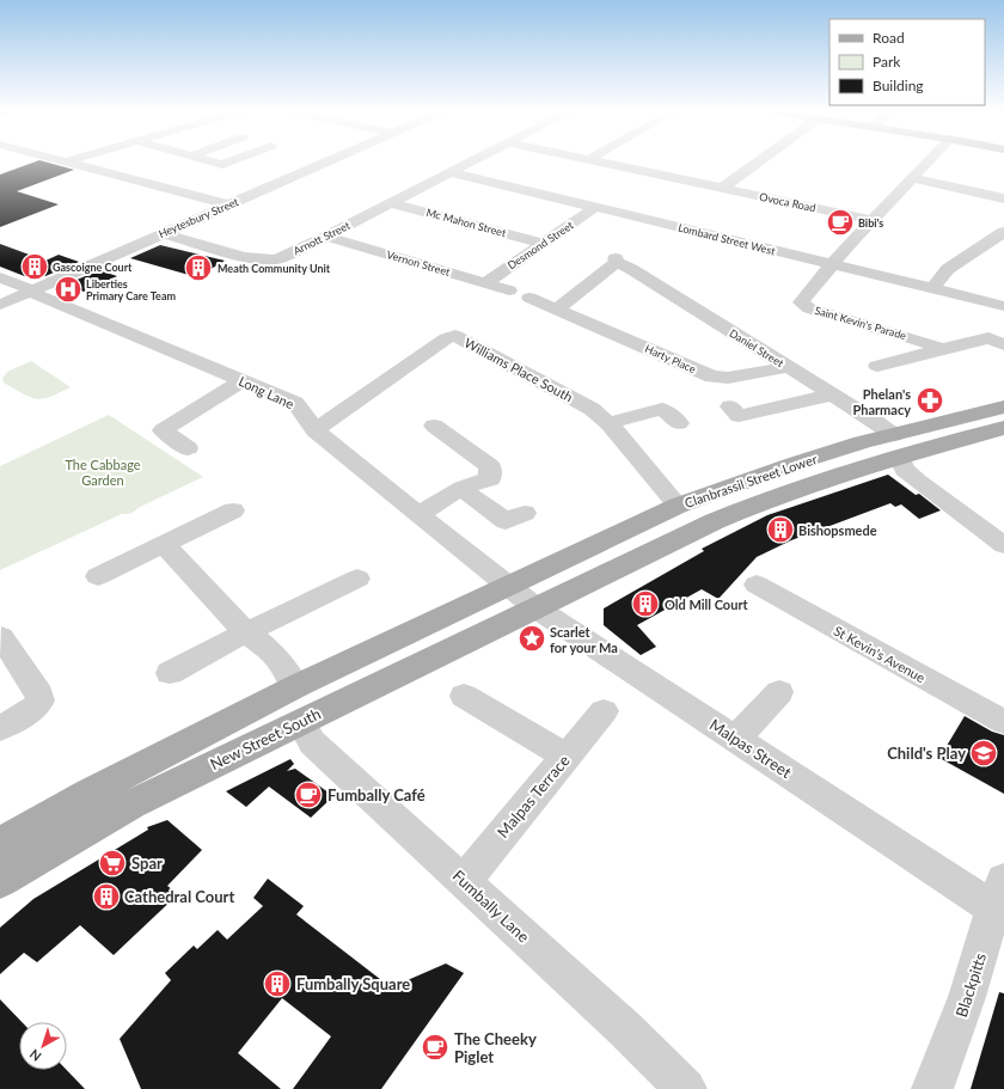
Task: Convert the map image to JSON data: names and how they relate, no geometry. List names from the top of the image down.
{
  "streets": {
    "main road": ["Clanbrassil Street Lower", "New Street South"],
    "street": [
      "Ovoca Road",
      "Heytesbury Street",
      "Mc Mahon Street",
      "Arnott Street",
      "Lombard Street West",
      "Desmond Street",
      "Vernon Street",
      "Saint Kevin's Parade",
      "Daniel Street",
      "Harty Place",
      "Williams Place South",
      "Long Lane",
      "St Kevin's Avenue",
      "Malpas Street",
      "Malpas Terrace",
      "Fumbally Lane",
      "Blackpitts"
    ]
  },
  "crossings": [
    ["Heytesbury Street", "Arnott Street"],
    ["Heytesbury Street", "Long Lane"],
    ["Mc Mahon Street", "Arnott Street"],
    ["Mc Mahon Street", "Desmond Street"],
    ["Arnott Street", "Lombard Street West"],
    ["Arnott Street", "Vernon Street"],
    ["Lombard Street West", "Desmond Street"],
    ["Lombard Street West", "Saint Kevin's Parade"],
    ["Desmond Street", "Vernon Street"],
    ["Daniel Street", "Harty Place"],
    ["Daniel Street", "Clanbrassil Street Lower"],
    ["Williams Place South", "Long Lane"],
    ["Williams Place South", "Clanbrassil Street Lower"],
    ["Long Lane", "Clanbrassil Street Lower"],
    ["Long Lane", "Malpas Street"],
    ["Clanbrassil Street Lower", "New Street South"],
    ["Clanbrassil Street Lower", "Malpas Street"],
    ["New Street South", "Malpas Street"],
    ["New Street South", "Fumbally Lane"],
    ["Malpas Street", "Blackpitts"],
    ["Malpas Terrace", "Fumbally Lane"]
  ],
  "parks": ["The Cabbage Garden"],
  "places": {
    "cafe": ["Bibi's", "Fumbally Café", "The Cheeky Piglet"],
    "building": [
      "Gascoigne Court",
      "Meath Community Unit",
      "Bishopsmede",
      "Old Mill Court",
      "Cathedral Court",
      "Fumbally Square"
    ],
    "hospital": ["Liberties Primary Care Team"],
    "pharmacy": ["Phelan's Pharmacy"],
    "place": ["Scarlet for your Ma"],
    "school or university": ["Child's Play"],
    "supermarket": ["Spar"]
  },
  "legend": ["Road", "Park", "Building"],
  "north": "bottom left"
}
